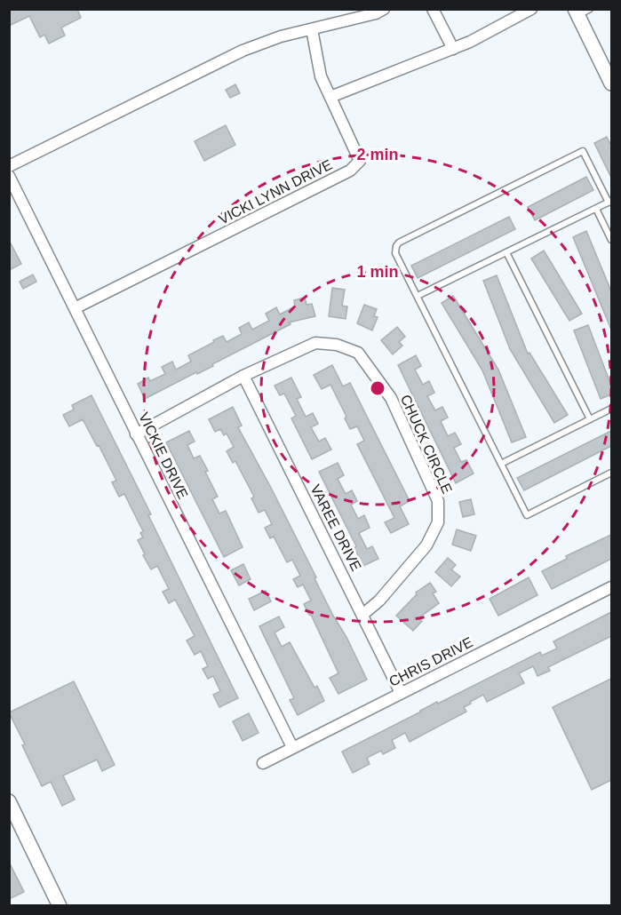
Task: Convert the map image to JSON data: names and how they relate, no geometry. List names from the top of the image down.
{
  "streets": {
    "street": [
      "VICKI LYNN DRIVE",
      "CHUCK CIRCLE",
      "VICKIE DRIVE",
      "VAREE DRIVE",
      "CHRIS DRIVE"
    ]
  },
  "crossings": [
    ["VICKI LYNN DRIVE", "VICKIE DRIVE"],
    ["CHUCK CIRCLE", "VICKIE DRIVE"],
    ["CHUCK CIRCLE", "VAREE DRIVE"],
    ["VICKIE DRIVE", "CHRIS DRIVE"],
    ["VAREE DRIVE", "CHRIS DRIVE"]
  ],
  "rings": ["2 min", "1 min"]
}
